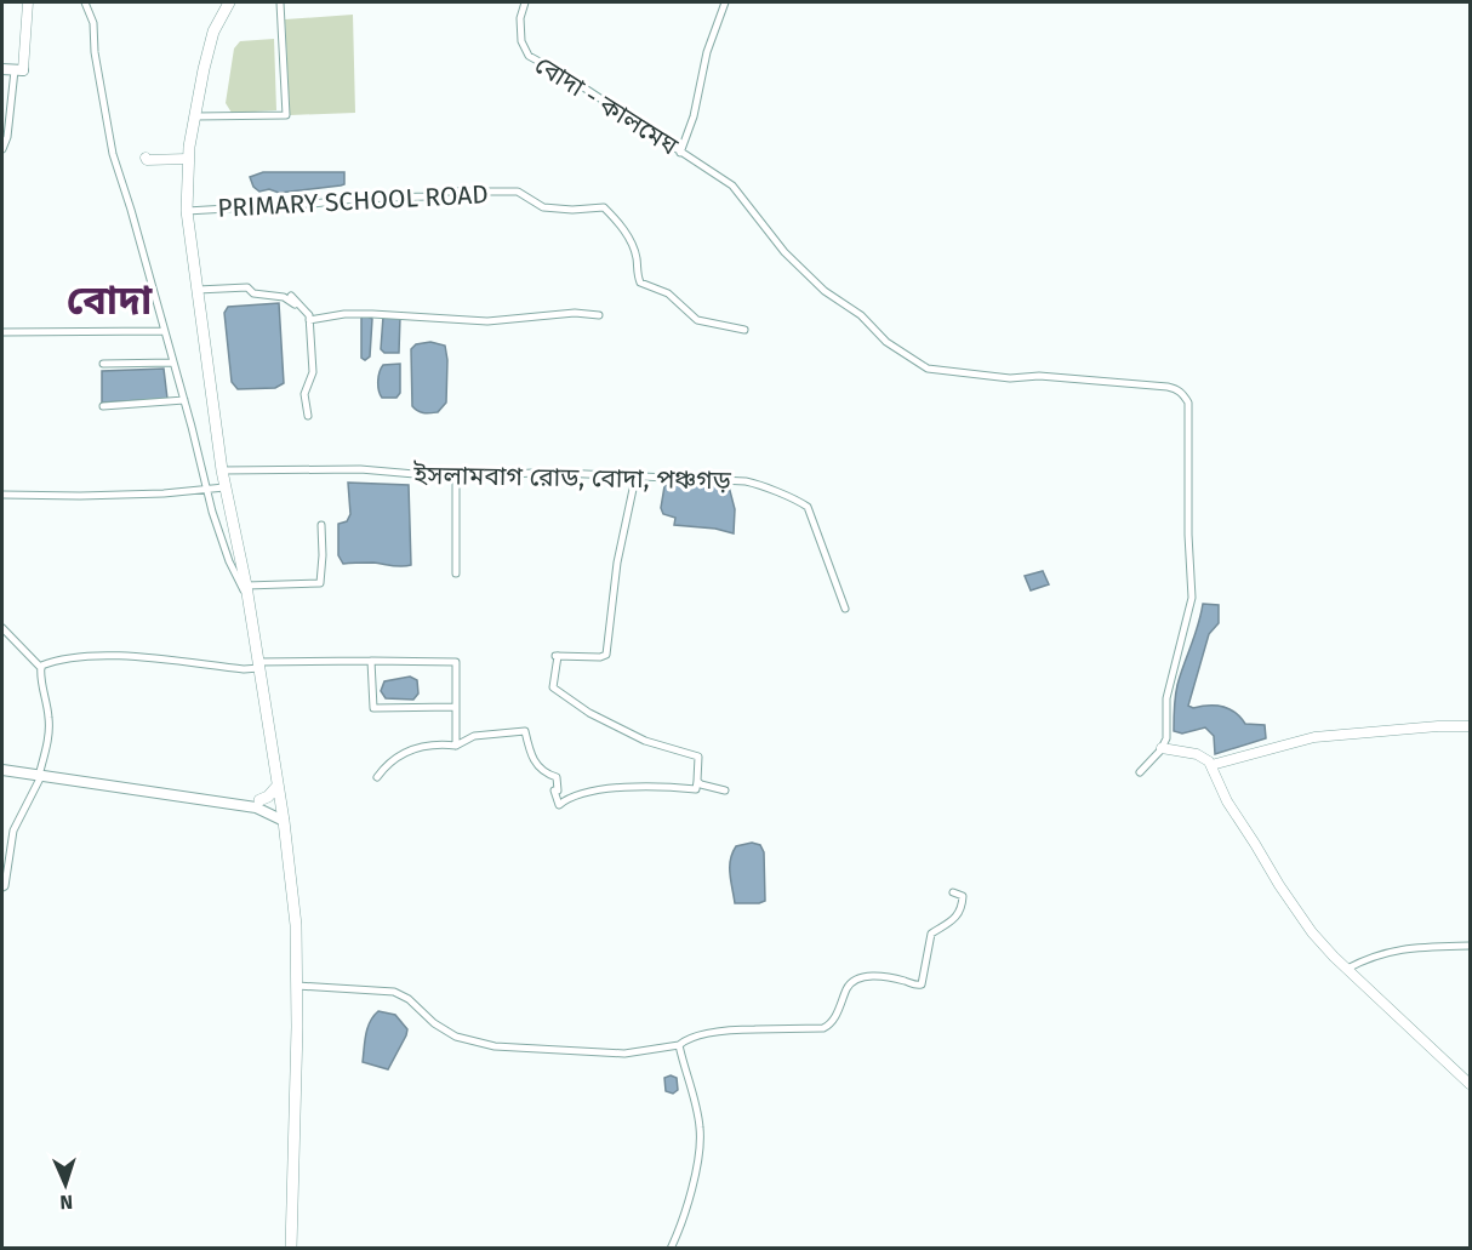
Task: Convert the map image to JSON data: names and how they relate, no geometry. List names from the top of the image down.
{
  "streets": {
    "street": ["বোদা - কালমেঘ", "PRIMARY SCHOOL ROAD", "ইসলামবাগ রোড, বোদা, পঞ্চগড়"]
  },
  "districts": ["বোদা"],
  "north": "bottom"
}
